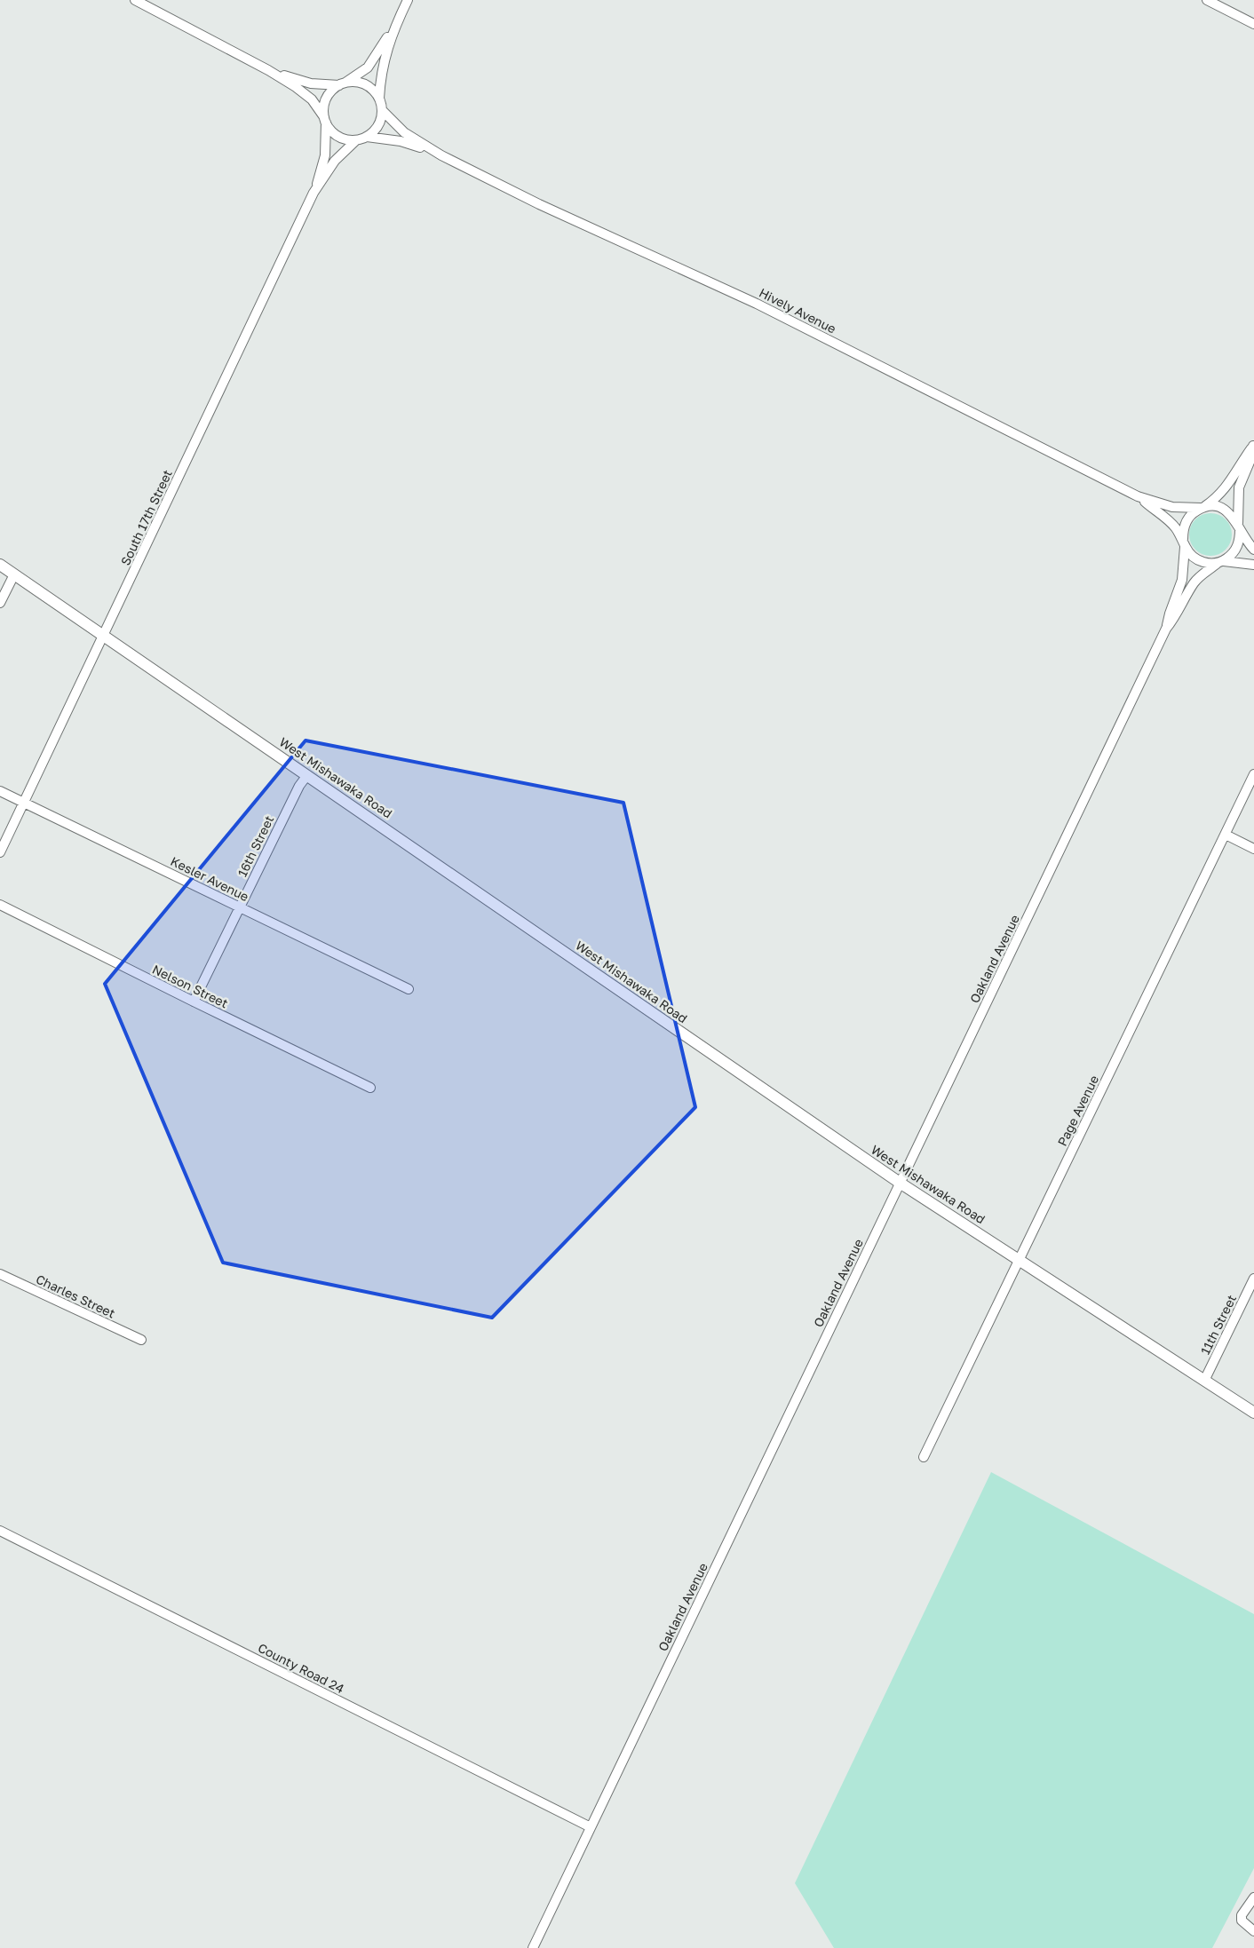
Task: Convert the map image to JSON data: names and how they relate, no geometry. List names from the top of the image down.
{
  "streets": {
    "main road": ["West Mishawaka Road"],
    "street": [
      "Hively Avenue",
      "South 17th Street",
      "16th Street",
      "Kesler Avenue",
      "Oakland Avenue",
      "Nelson Street",
      "Page Avenue",
      "Charles Street",
      "11th Street",
      "County Road 24"
    ]
  },
  "crossings": [
    ["Hively Avenue", "Oakland Avenue"],
    ["South 17th Street", "West Mishawaka Road"],
    ["South 17th Street", "Kesler Avenue"],
    ["West Mishawaka Road", "16th Street"],
    ["West Mishawaka Road", "Oakland Avenue"],
    ["West Mishawaka Road", "Page Avenue"],
    ["West Mishawaka Road", "11th Street"],
    ["16th Street", "Kesler Avenue"],
    ["16th Street", "Nelson Street"],
    ["Oakland Avenue", "County Road 24"]
  ]
}
